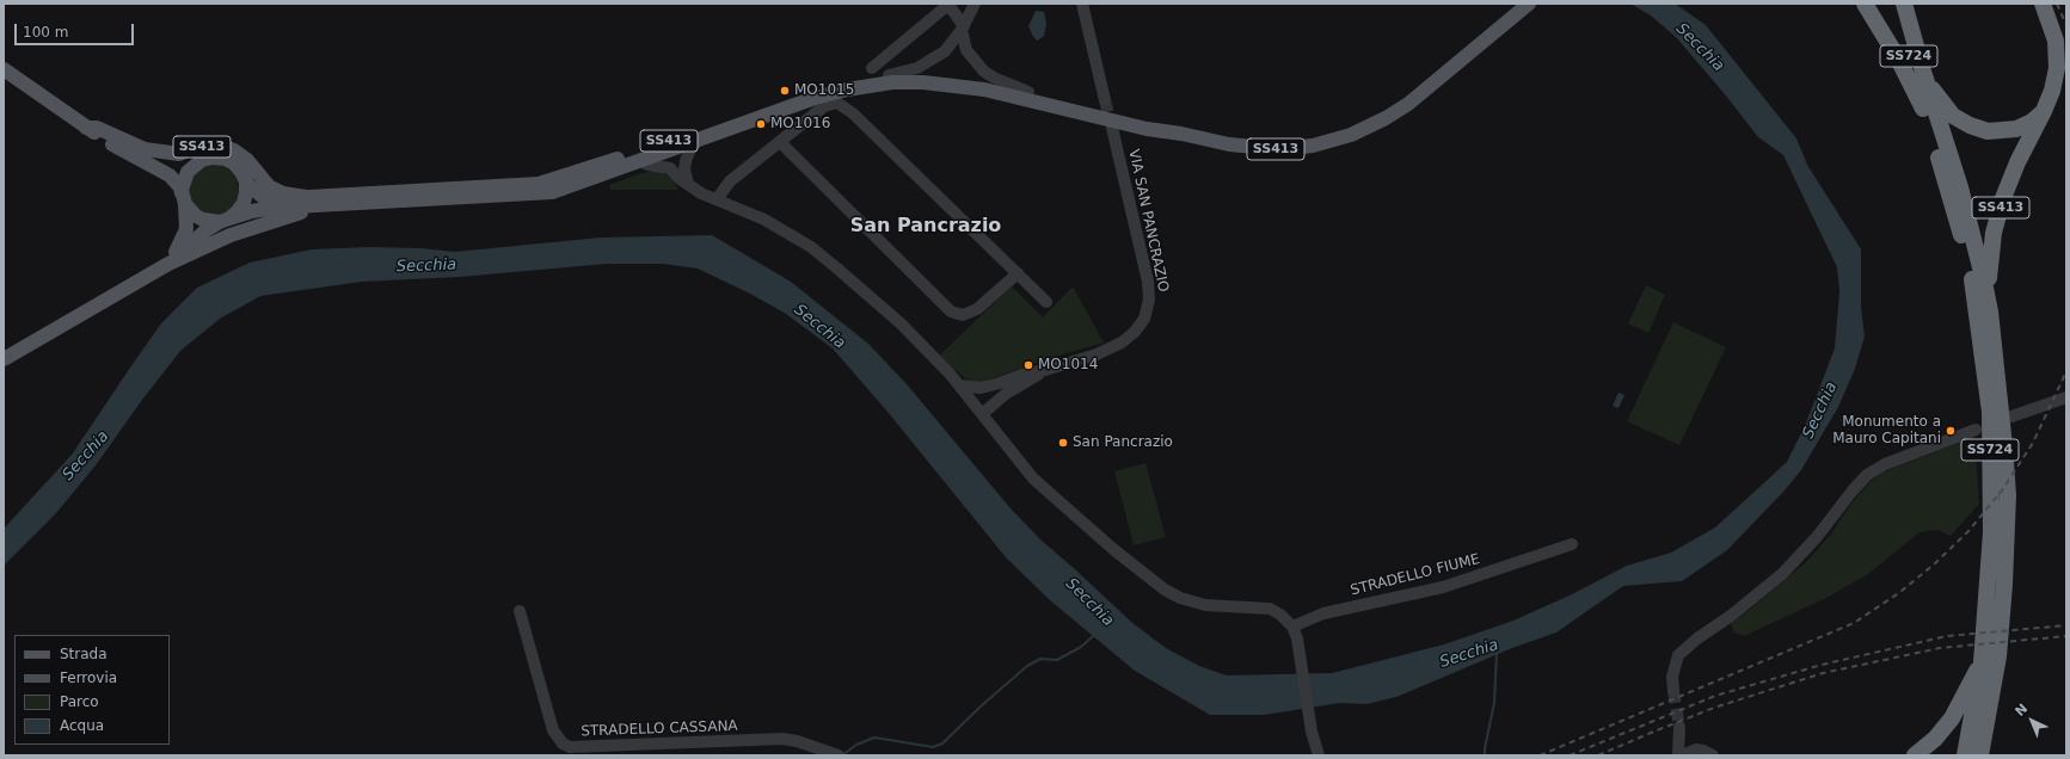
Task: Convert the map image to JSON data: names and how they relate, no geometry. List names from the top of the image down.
{
  "streets": {
    "highway": ["SS724", "SS413"],
    "street": ["VIA SAN PANCRAZIO", "STRADELLO FIUME", "STRADELLO CASSANA"]
  },
  "crossings": [
    ["SS724", "SS413"]
  ],
  "districts": ["San Pancrazio"],
  "water": ["Secchia"],
  "places": [
    "MO1015",
    "MO1016",
    "MO1014",
    "Monumento a Mauro Capitani",
    "San Pancrazio"
  ],
  "legend": [
    "Strada",
    "Ferrovia",
    "Parco",
    "Acqua"
  ],
  "scale_bar": "100 m",
  "north": "top left"
}
